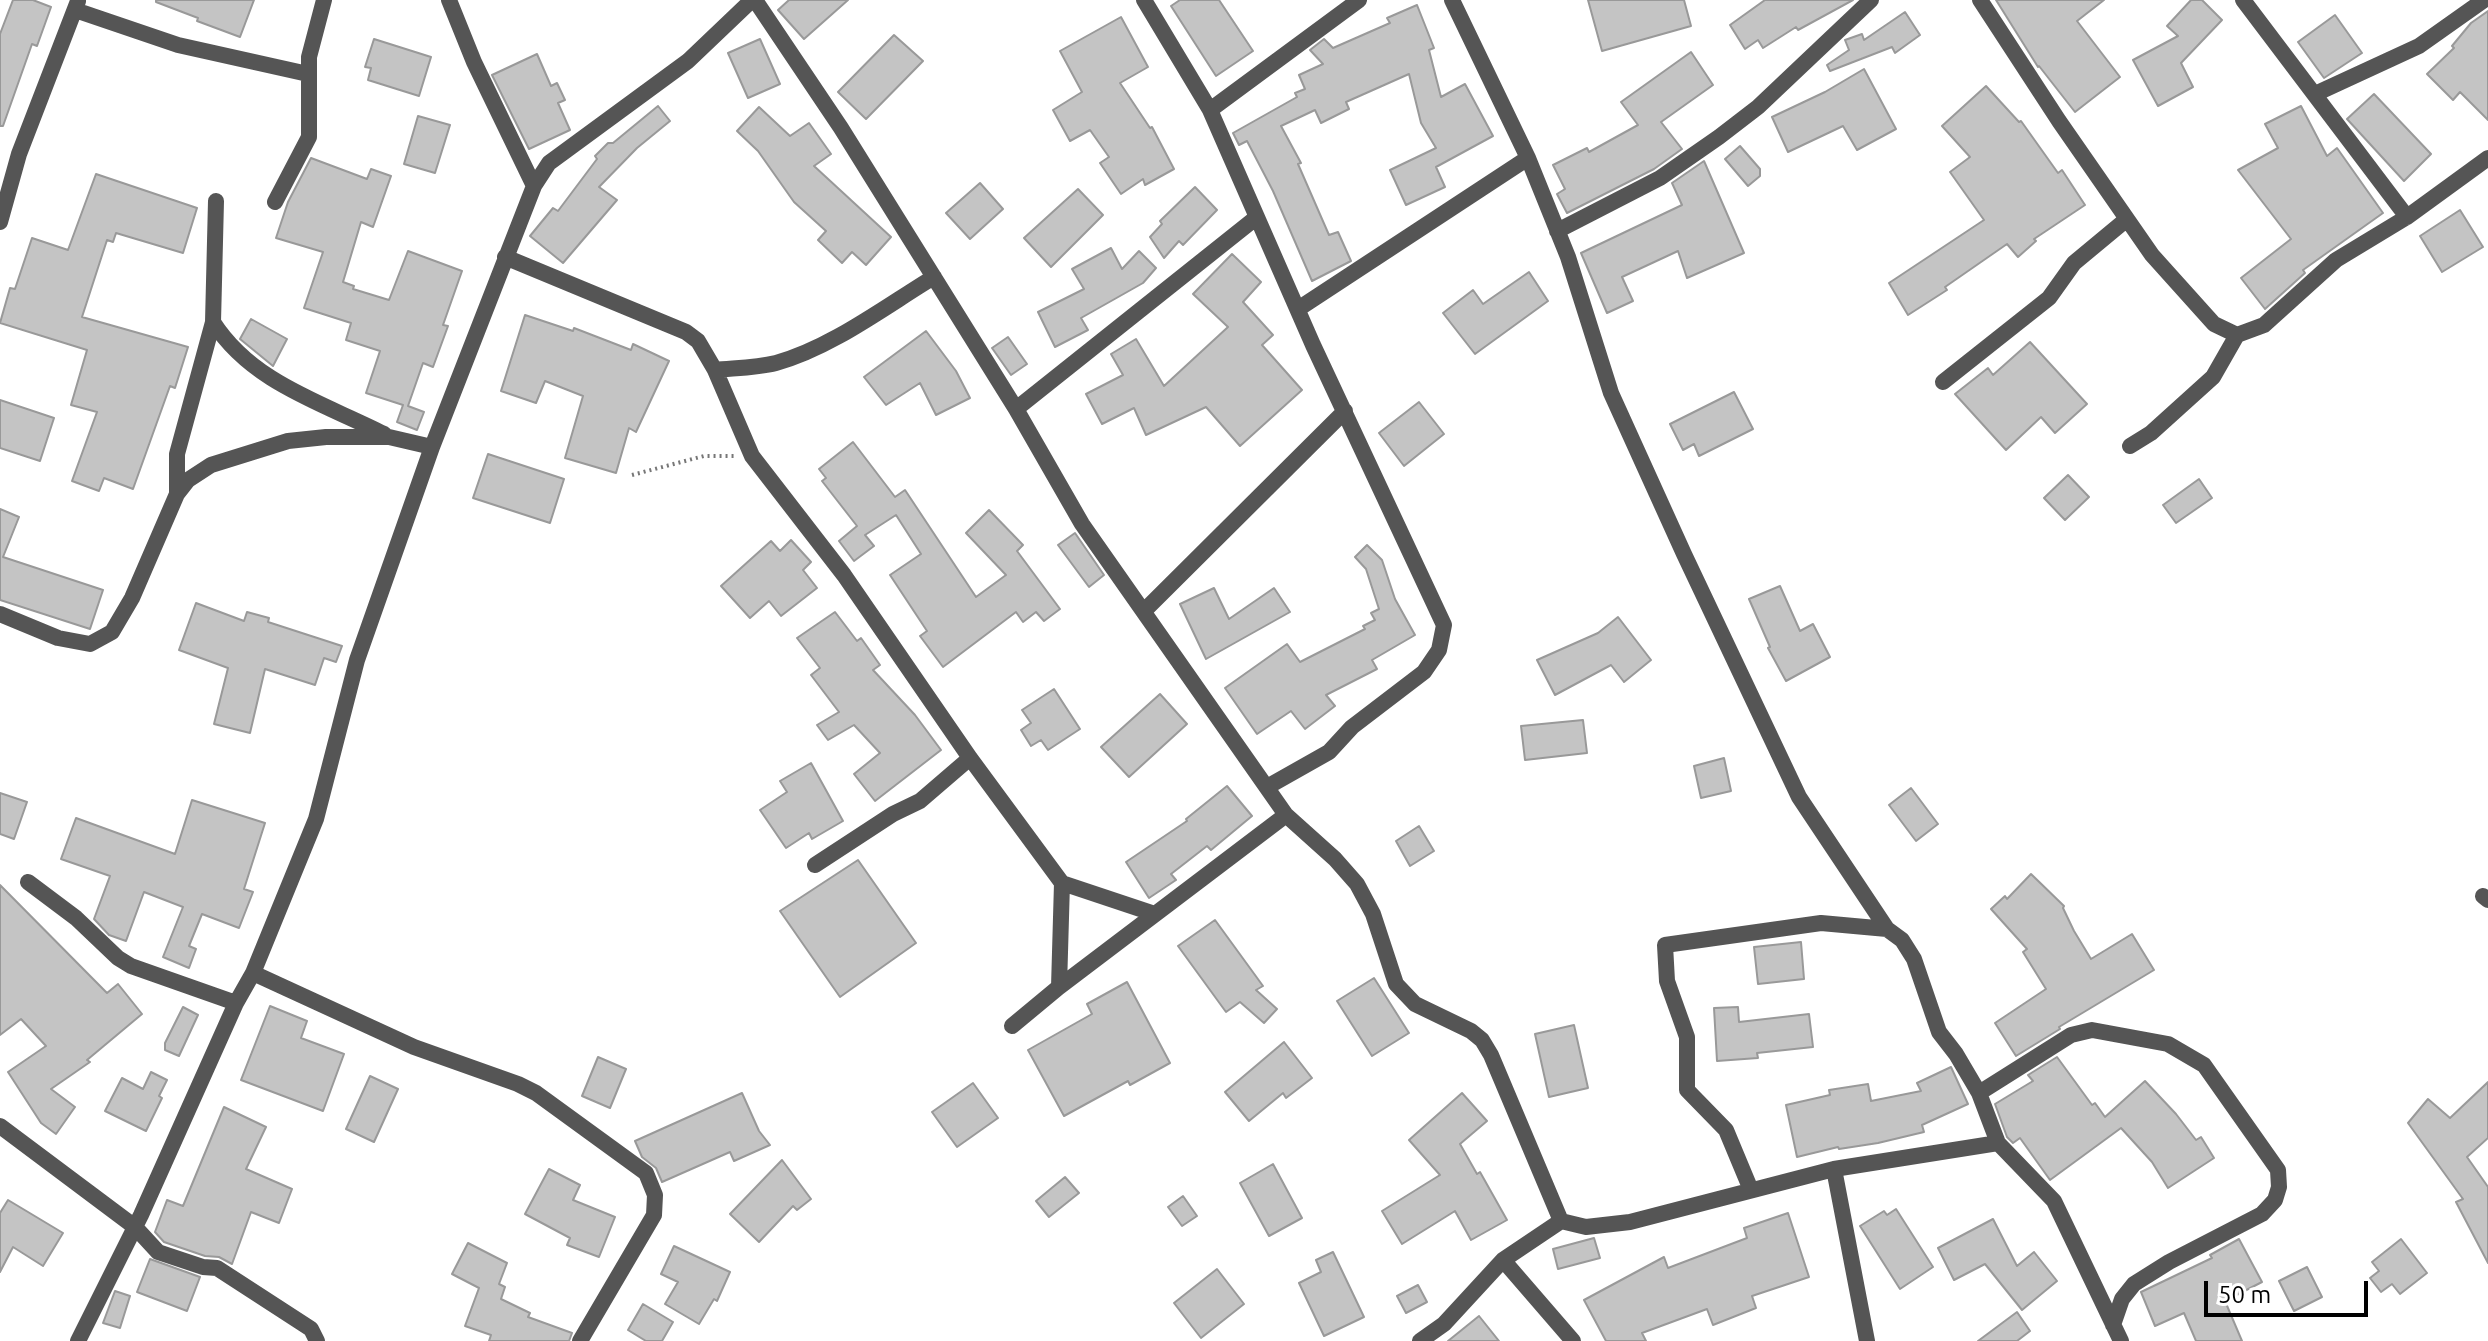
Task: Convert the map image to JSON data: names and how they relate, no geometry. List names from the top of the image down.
{
  "scale_bar": "50 m"
}
